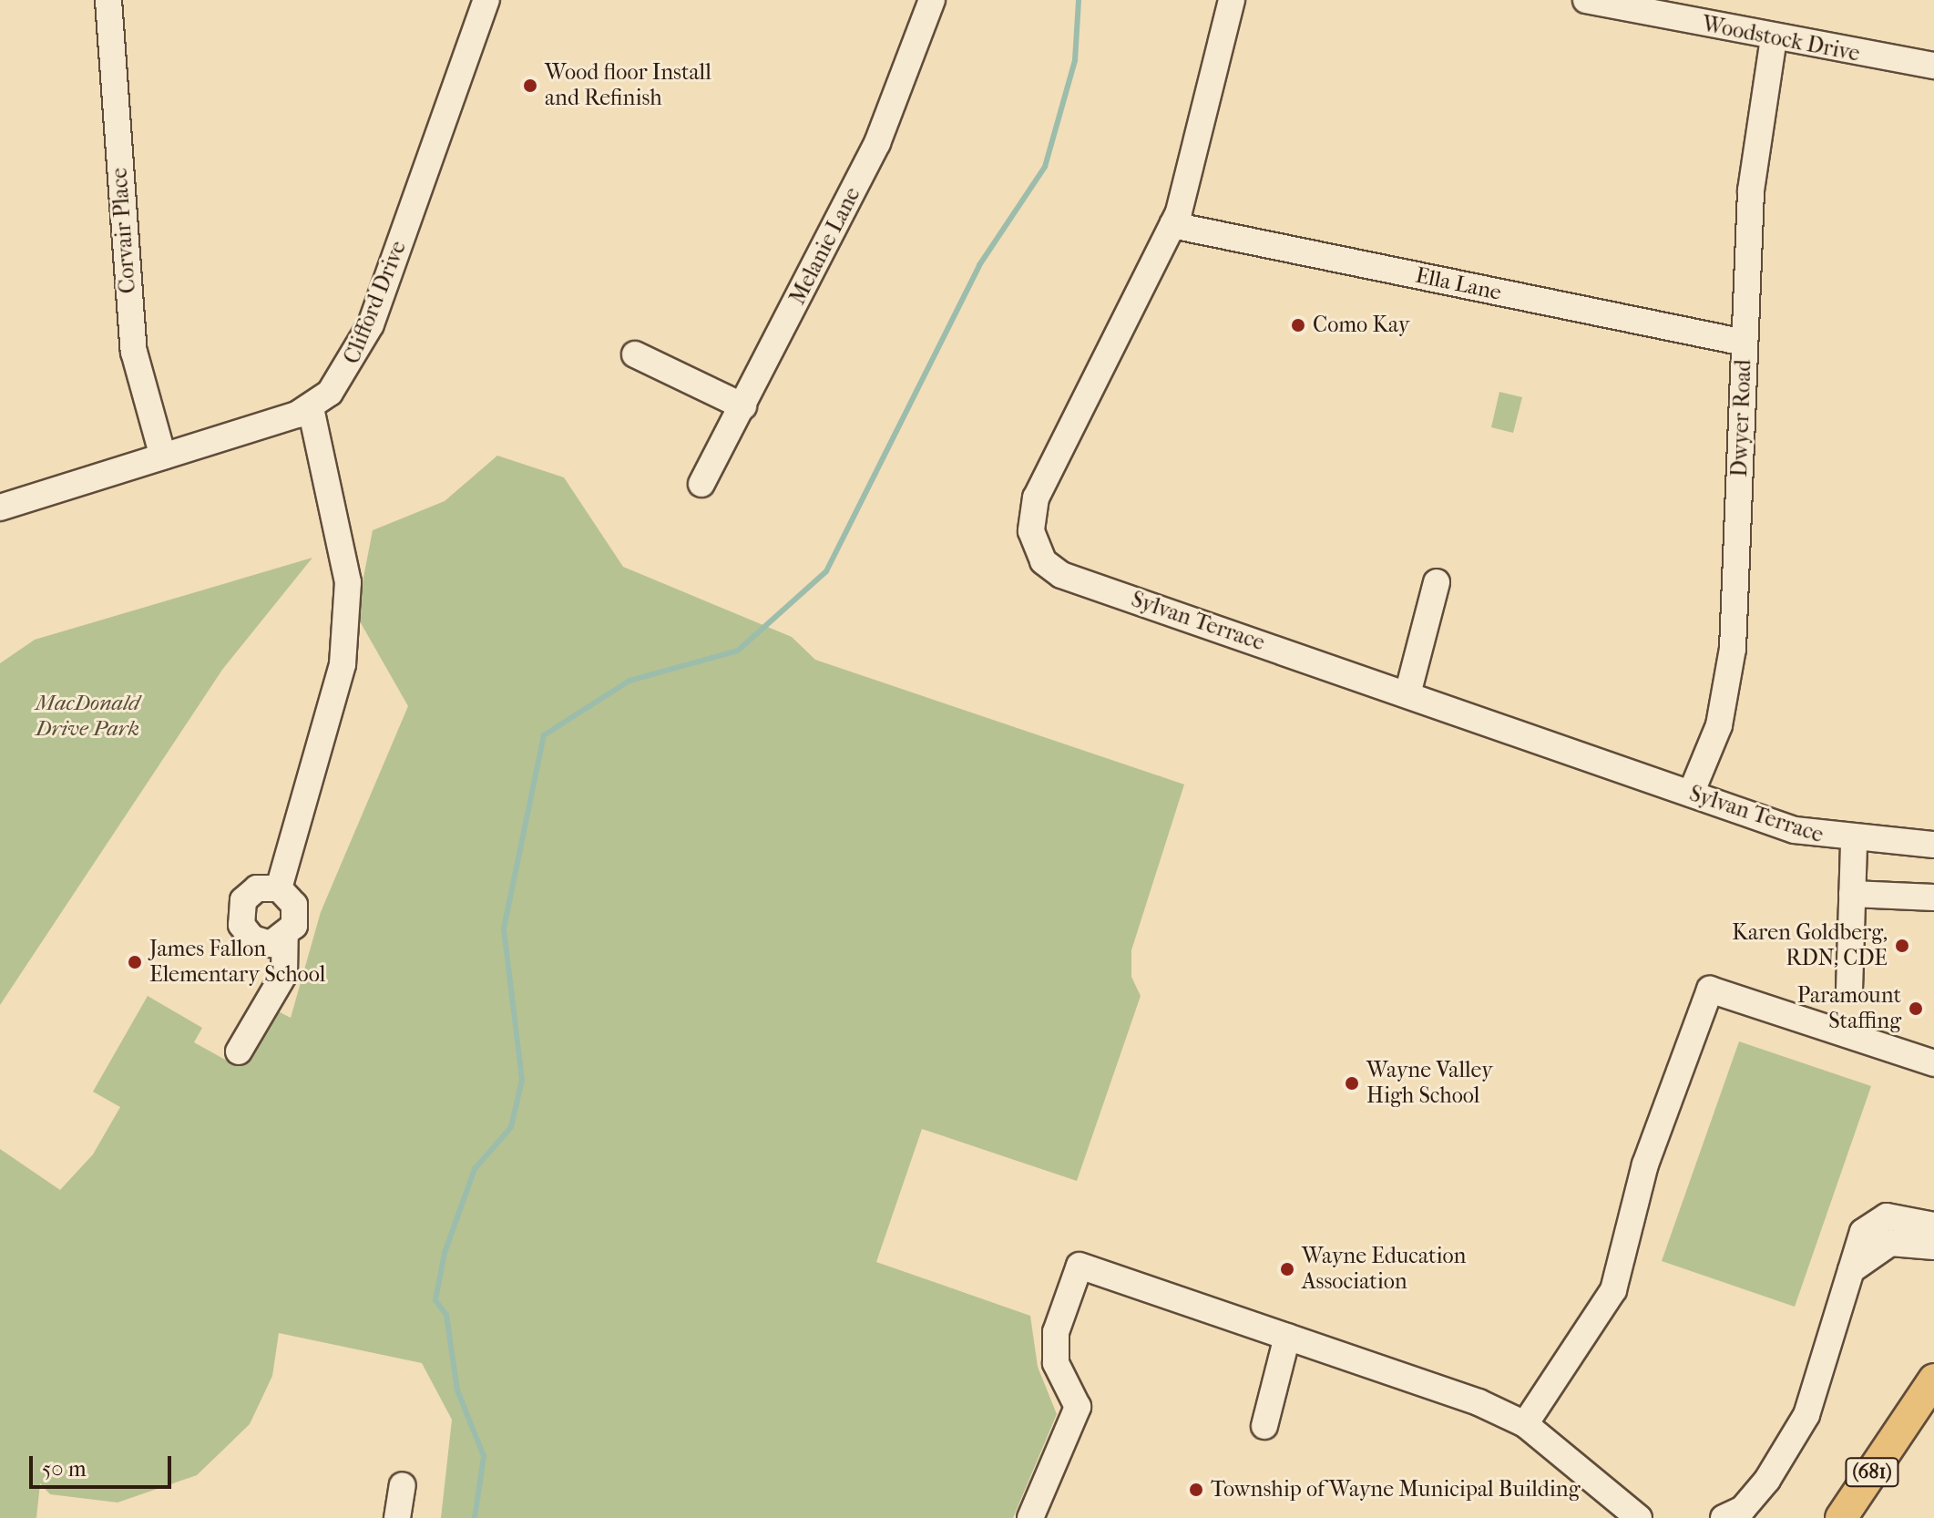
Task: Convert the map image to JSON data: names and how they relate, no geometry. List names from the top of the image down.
{
  "streets": {
    "main road": ["(681)"],
    "street": [
      "Woodstock Drive",
      "Corvair Place",
      "Melanie Lane",
      "Ella Lane",
      "Clifford Drive",
      "Dwyer Road",
      "Sylvan Terrace"
    ]
  },
  "crossings": [
    ["Woodstock Drive", "Dwyer Road"],
    ["Ella Lane", "Dwyer Road"],
    ["Ella Lane", "Sylvan Terrace"],
    ["Dwyer Road", "Sylvan Terrace"]
  ],
  "parks": ["MacDonald Drive Park"],
  "places": [
    "Wood floor Install and Refinish",
    "Como Kay",
    "Karen Goldberg, RDN, CDE",
    "James Fallon Elementary School",
    "Paramount Staffing",
    "Wayne Valley High School",
    "Wayne Education Association",
    "Township of Wayne Municipal Building"
  ],
  "scale_bar": "50 m"
}
